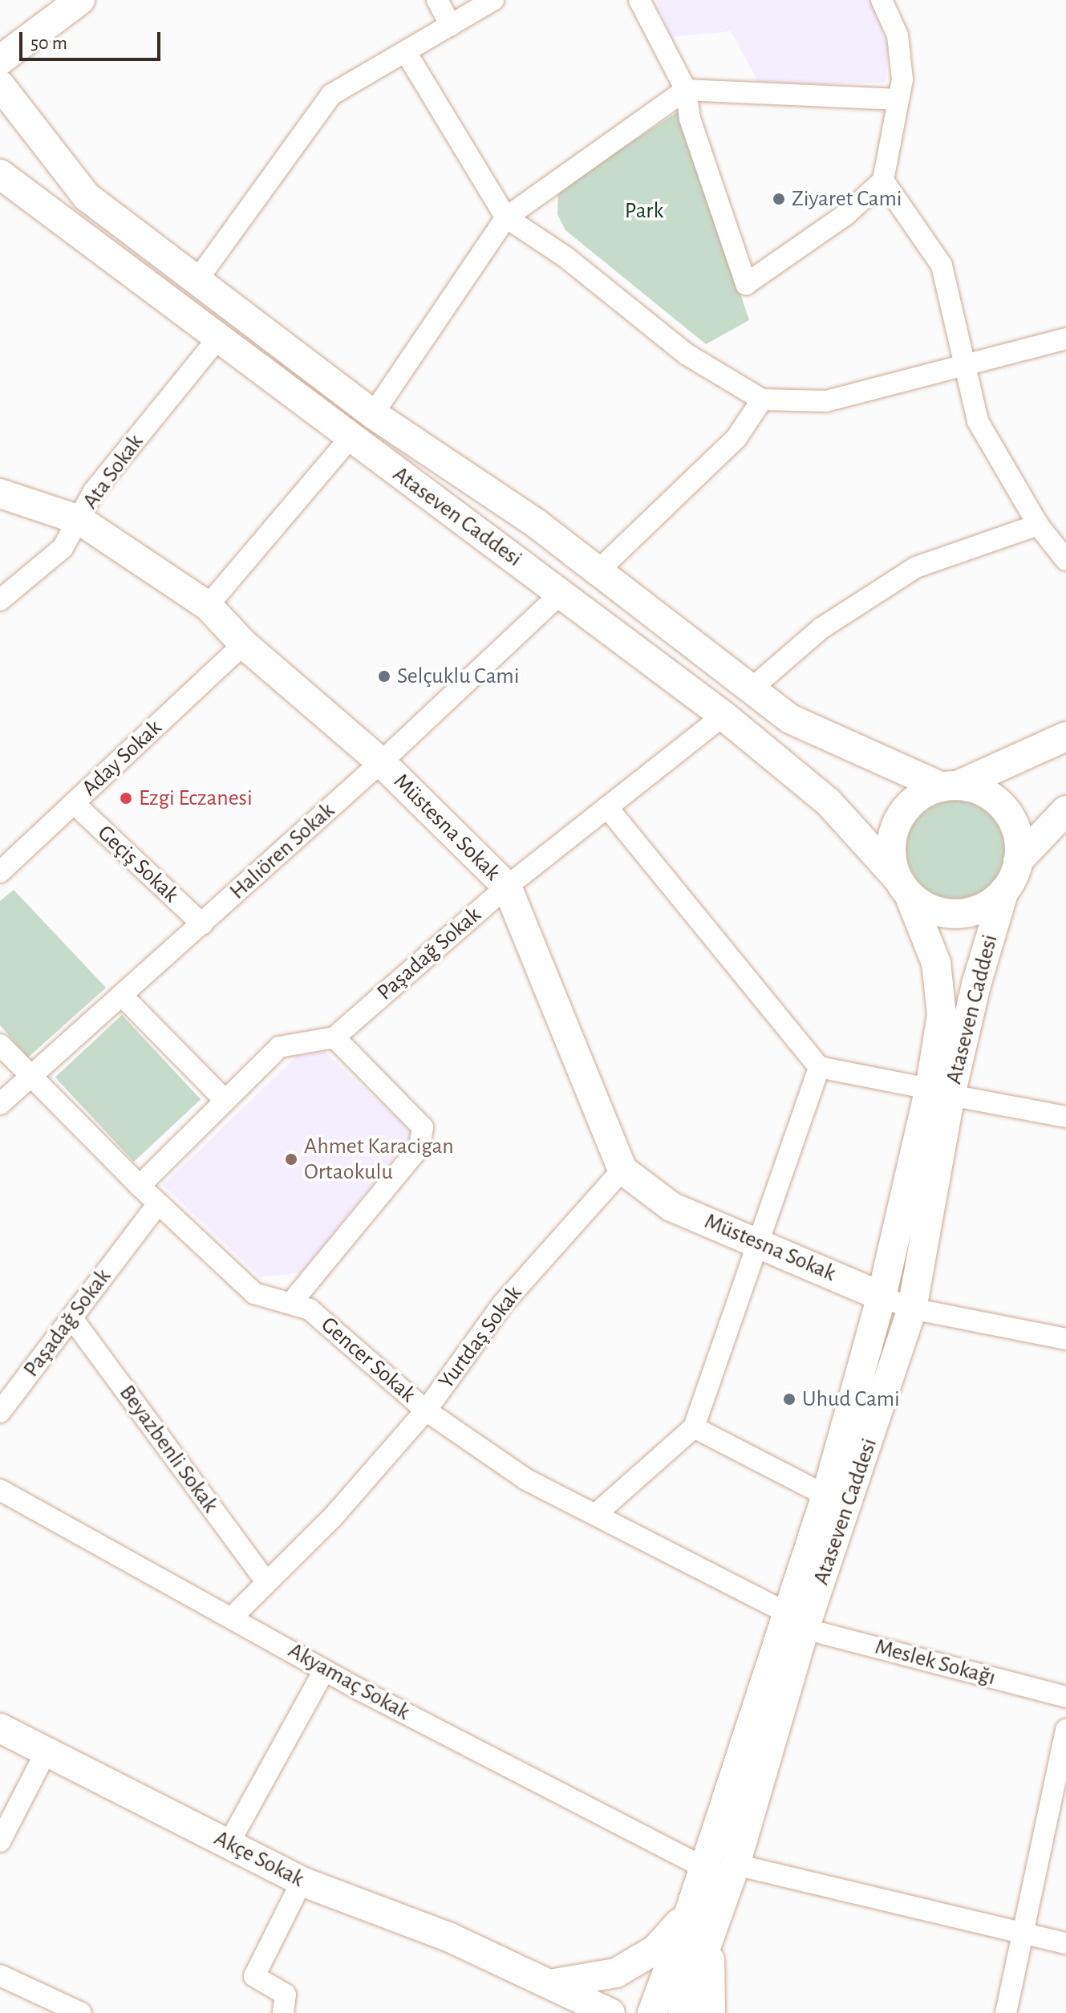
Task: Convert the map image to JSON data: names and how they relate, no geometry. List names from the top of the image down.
{
  "streets": {
    "main road": ["Ataseven Caddesi", "Müstesna Sokak", "Akçe Sokak"],
    "street": [
      "Ata Sokak",
      "Aday Sokak",
      "Halıören Sokak",
      "Geçiş Sokak",
      "Paşadağ Sokak",
      "Yurtdaş Sokak",
      "Gencer Sokak",
      "Beyazbenli Sokak",
      "Meslek Sokağı",
      "Akyamaç Sokak"
    ]
  },
  "crossings": [
    ["Ata Sokak", "Ataseven Caddesi"],
    ["Ata Sokak", "Müstesna Sokak"],
    ["Ataseven Caddesi", "Müstesna Sokak"],
    ["Ataseven Caddesi", "Halıören Sokak"],
    ["Ataseven Caddesi", "Paşadağ Sokak"],
    ["Ataseven Caddesi", "Gencer Sokak"],
    ["Ataseven Caddesi", "Meslek Sokağı"],
    ["Ataseven Caddesi", "Akyamaç Sokak"],
    ["Aday Sokak", "Müstesna Sokak"],
    ["Aday Sokak", "Geçiş Sokak"],
    ["Müstesna Sokak", "Halıören Sokak"],
    ["Müstesna Sokak", "Paşadağ Sokak"],
    ["Müstesna Sokak", "Yurtdaş Sokak"],
    ["Halıören Sokak", "Geçiş Sokak"],
    ["Halıören Sokak", "Gencer Sokak"],
    ["Paşadağ Sokak", "Gencer Sokak"],
    ["Paşadağ Sokak", "Beyazbenli Sokak"],
    ["Yurtdaş Sokak", "Gencer Sokak"],
    ["Yurtdaş Sokak", "Beyazbenli Sokak"],
    ["Yurtdaş Sokak", "Akyamaç Sokak"],
    ["Gencer Sokak", "Meslek Sokağı"]
  ],
  "parks": ["Park"],
  "places": [
    "Ziyaret Cami",
    "Selçuklu Cami",
    "Ezgi Eczanesi",
    "Ahmet Karacigan Ortaokulu",
    "Uhud Cami"
  ],
  "scale_bar": "50 m"
}
